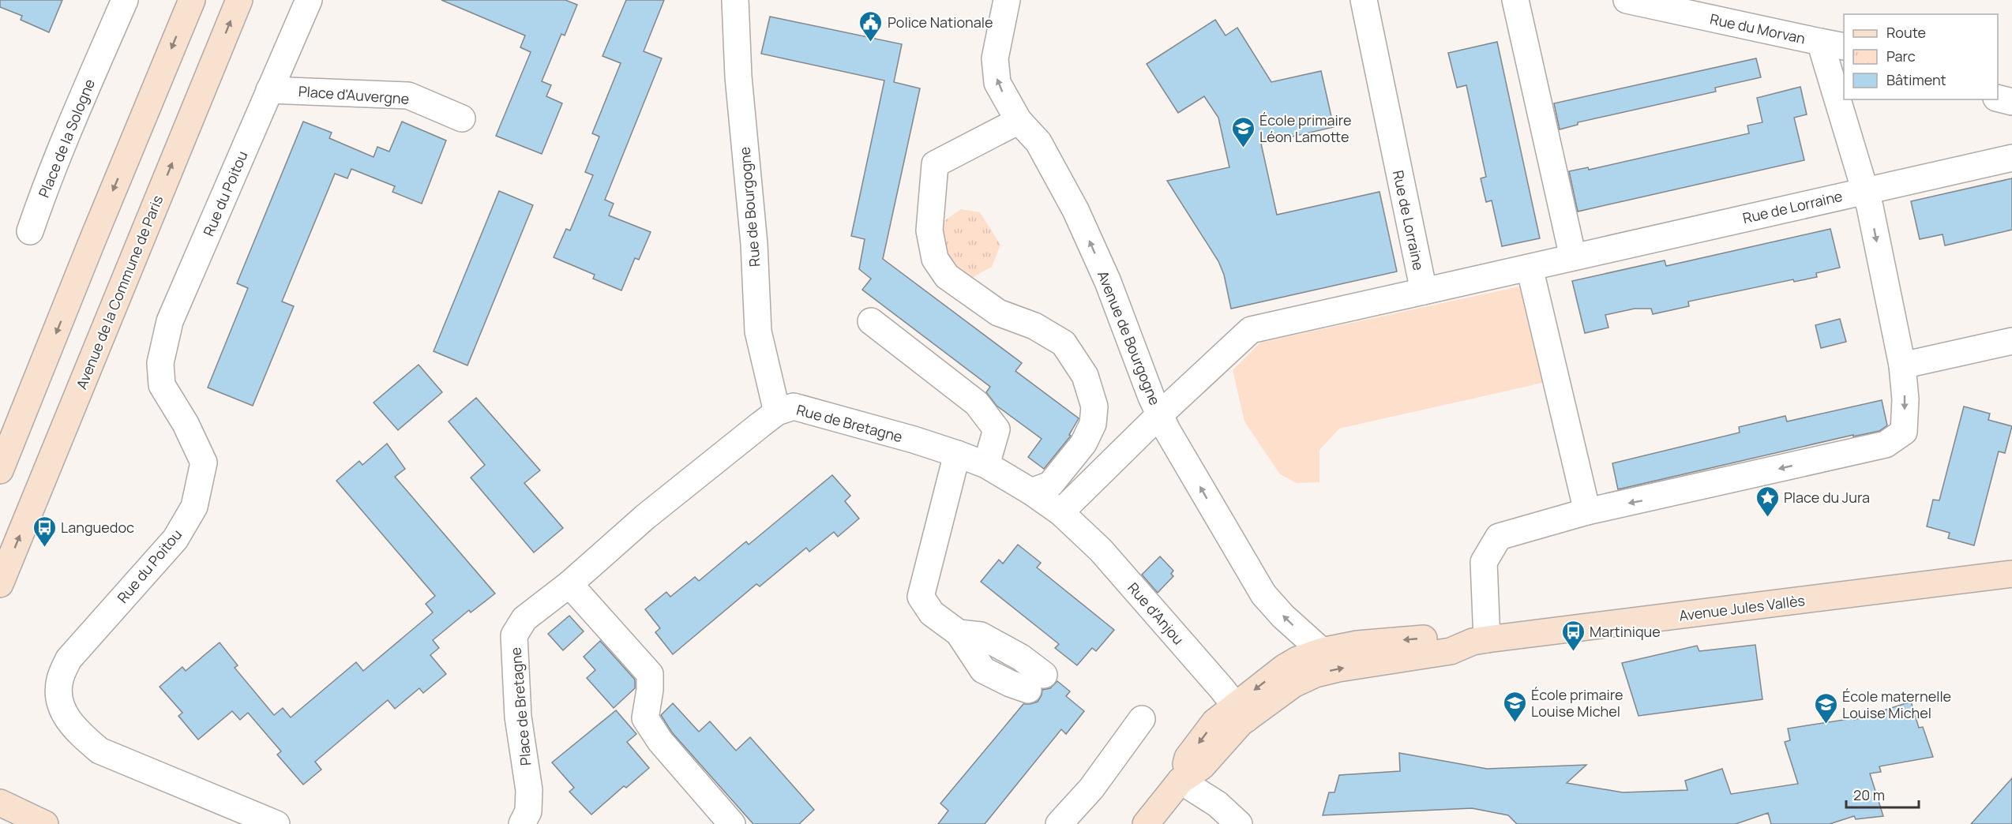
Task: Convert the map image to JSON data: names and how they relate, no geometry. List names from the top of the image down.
{
  "streets": {
    "street": [
      "Rue du Morvan",
      "Place d'Auvergne",
      "Place de la Sologne",
      "Rue du Poitou",
      "Rue de Bourgogne",
      "Rue de Lorraine",
      "Avenue de la Commune de Paris",
      "Avenue de Bourgogne",
      "Rue de Bretagne",
      "Avenue Jules Vallès",
      "Rue d'Anjou",
      "Place de Bretagne"
    ]
  },
  "crossings": [
    ["Rue du Morvan", "Rue de Lorraine"],
    ["Place d'Auvergne", "Rue du Poitou"],
    ["Rue de Bourgogne", "Rue de Bretagne"],
    ["Avenue de Bourgogne", "Avenue Jules Vallès"],
    ["Rue de Bretagne", "Rue d'Anjou"],
    ["Rue de Bretagne", "Place de Bretagne"]
  ],
  "one_way": ["Avenue de Bourgogne"],
  "places": {
    "public building": ["Police Nationale"],
    "school or university": ["École primaire Léon Lamotte", "École primaire Louise Michel", "École maternelle Louise Michel"],
    "place": ["Place du Jura"],
    "bus stop": ["Languedoc", "Martinique"]
  },
  "legend": ["Route", "Parc", "Bâtiment"],
  "scale_bar": "20 m"
}
